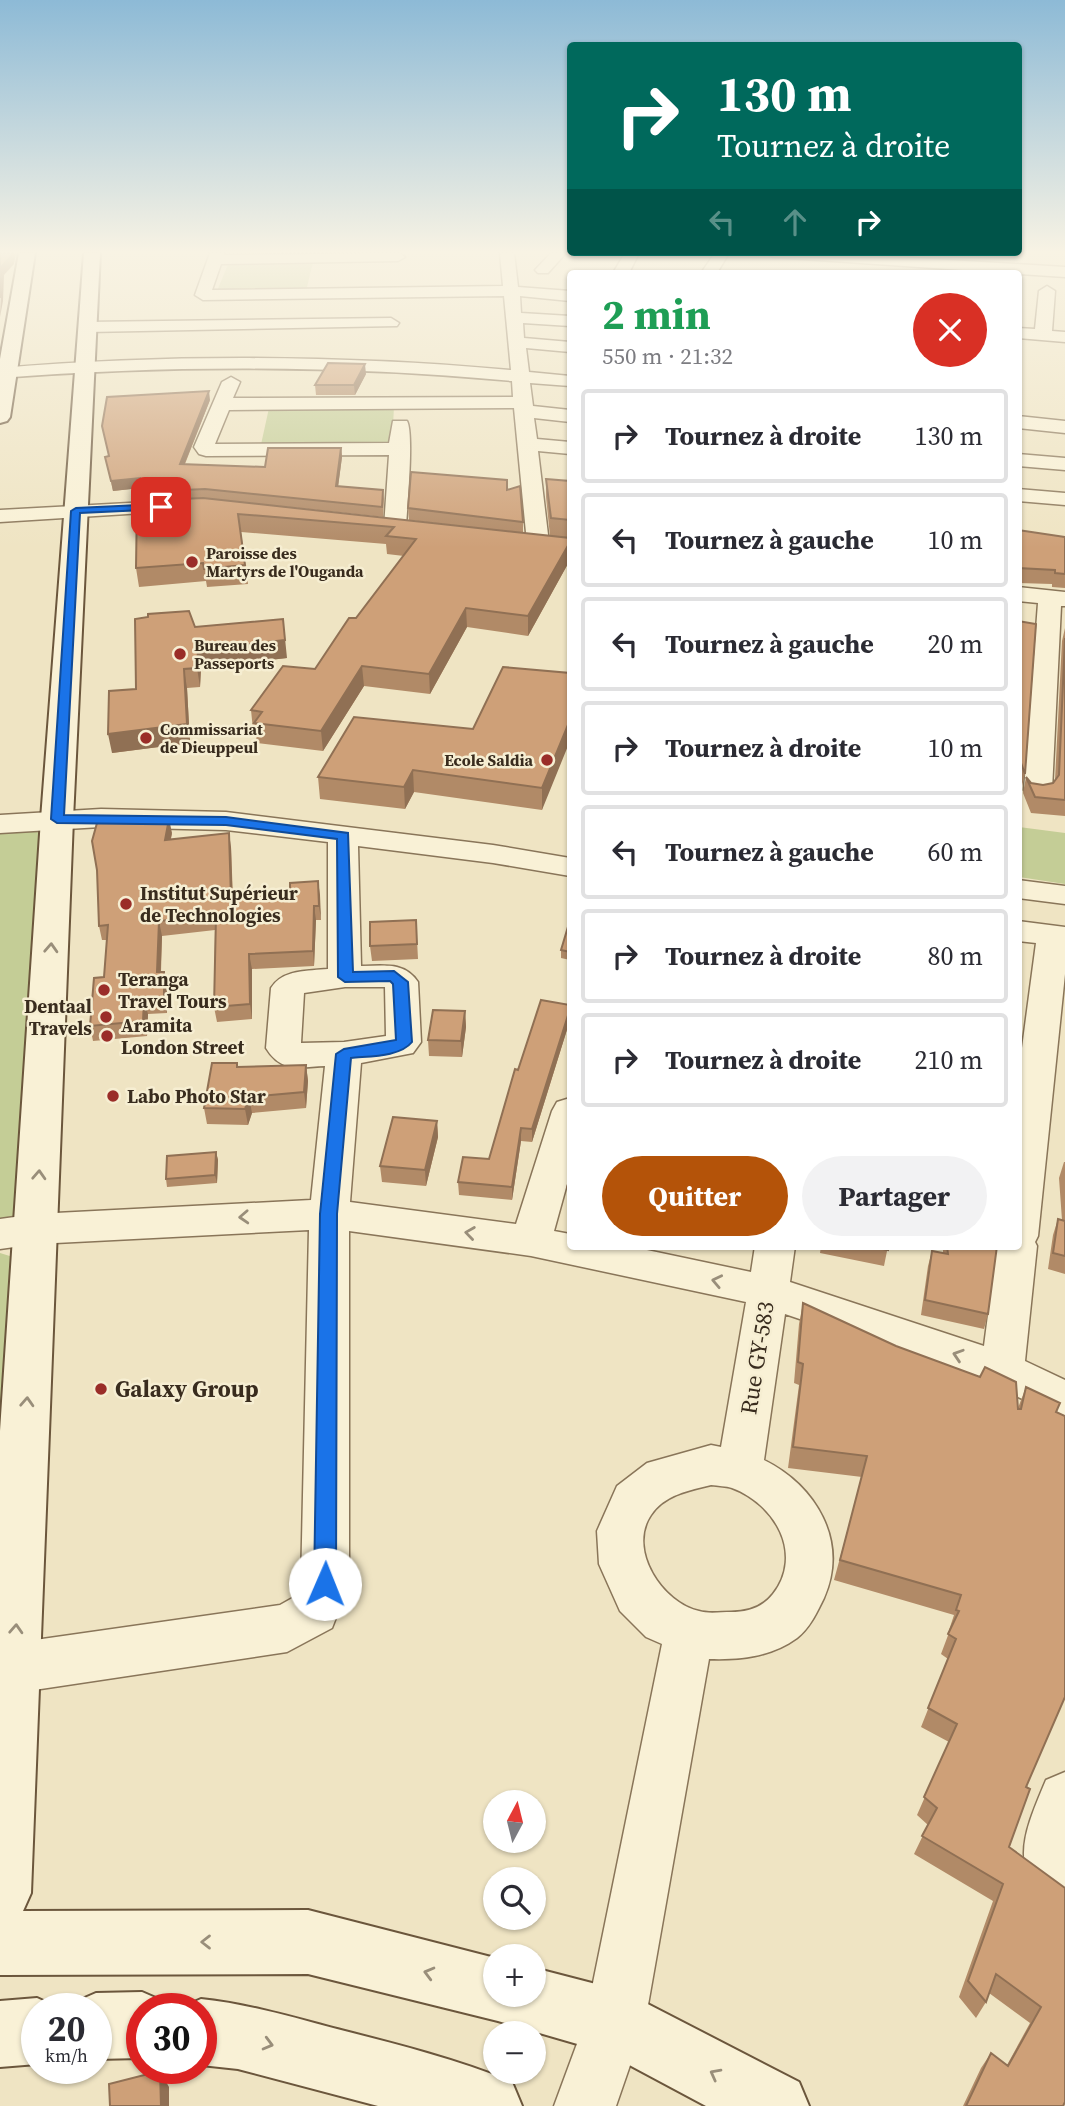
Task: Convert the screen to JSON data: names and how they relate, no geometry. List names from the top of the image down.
{
  "streets": {
    "street": ["Rue GY-583"]
  },
  "places": [
    "Paroisse des Martyrs de l'Ouganda",
    "Bureau des Passeports",
    "Commissariat de Dieuppeul",
    "Ecole Saldia",
    "Institut Supérieur de Technologies",
    "Teranga Travel Tours",
    "Dentaal Travels",
    "Aramita London Street",
    "Labo Photo Star",
    "Galaxy Group"
  ],
  "north": "top",
  "page": {
    "turn": ["130 m", "Tournez à droite"],
    "heading": ["2 min", "550 m · 21:32"],
    "list": [
      {
        "name": "Tournez à droite",
        "value": "130 m"
      },
      {
        "name": "Tournez à gauche",
        "value": "10 m"
      },
      {
        "name": "Tournez à gauche",
        "value": "20 m"
      },
      {
        "name": "Tournez à droite",
        "value": "10 m"
      },
      {
        "name": "Tournez à gauche",
        "value": "60 m"
      },
      {
        "name": "Tournez à droite",
        "value": "80 m"
      },
      {
        "name": "Tournez à droite",
        "value": "210 m"
      }
    ],
    "buttons": ["Quitter", "Partager"],
    "map_buttons": ["+", "−"],
    "speed": "20 km/h",
    "limit": "30"
  }
}
